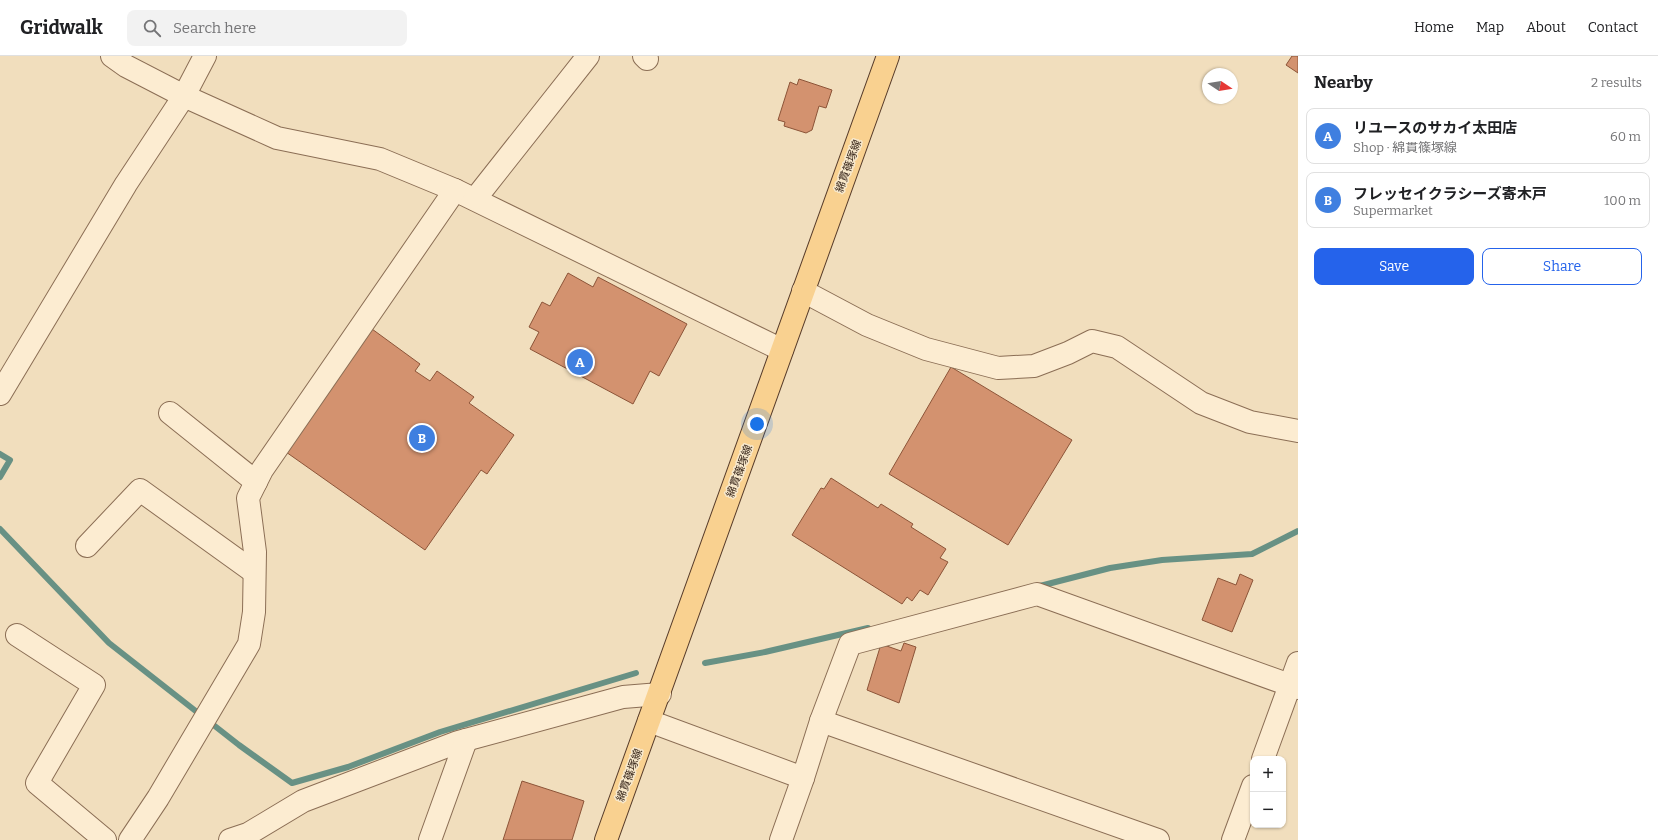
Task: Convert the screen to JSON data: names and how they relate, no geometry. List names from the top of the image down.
{
  "streets": {
    "main road": ["綿貫篠塚線"]
  },
  "north": "right",
  "page": {
    "header": "Gridwalk",
    "search": "Search here",
    "nav": [
      "Home",
      "Map",
      "About",
      "Contact"
    ],
    "heading": ["Nearby", "2 results"],
    "list": [
      {
        "mark": "A",
        "name": "リユースのサカイ太田店",
        "note": "Shop · 綿貫篠塚線",
        "value": "60 m"
      },
      {
        "mark": "B",
        "name": "フレッセイクラシーズ寄木戸",
        "note": "Supermarket",
        "value": "100 m"
      }
    ],
    "buttons": ["Save", "Share"],
    "pins": ["A", "B"],
    "map_buttons": ["+", "−"]
  }
}
